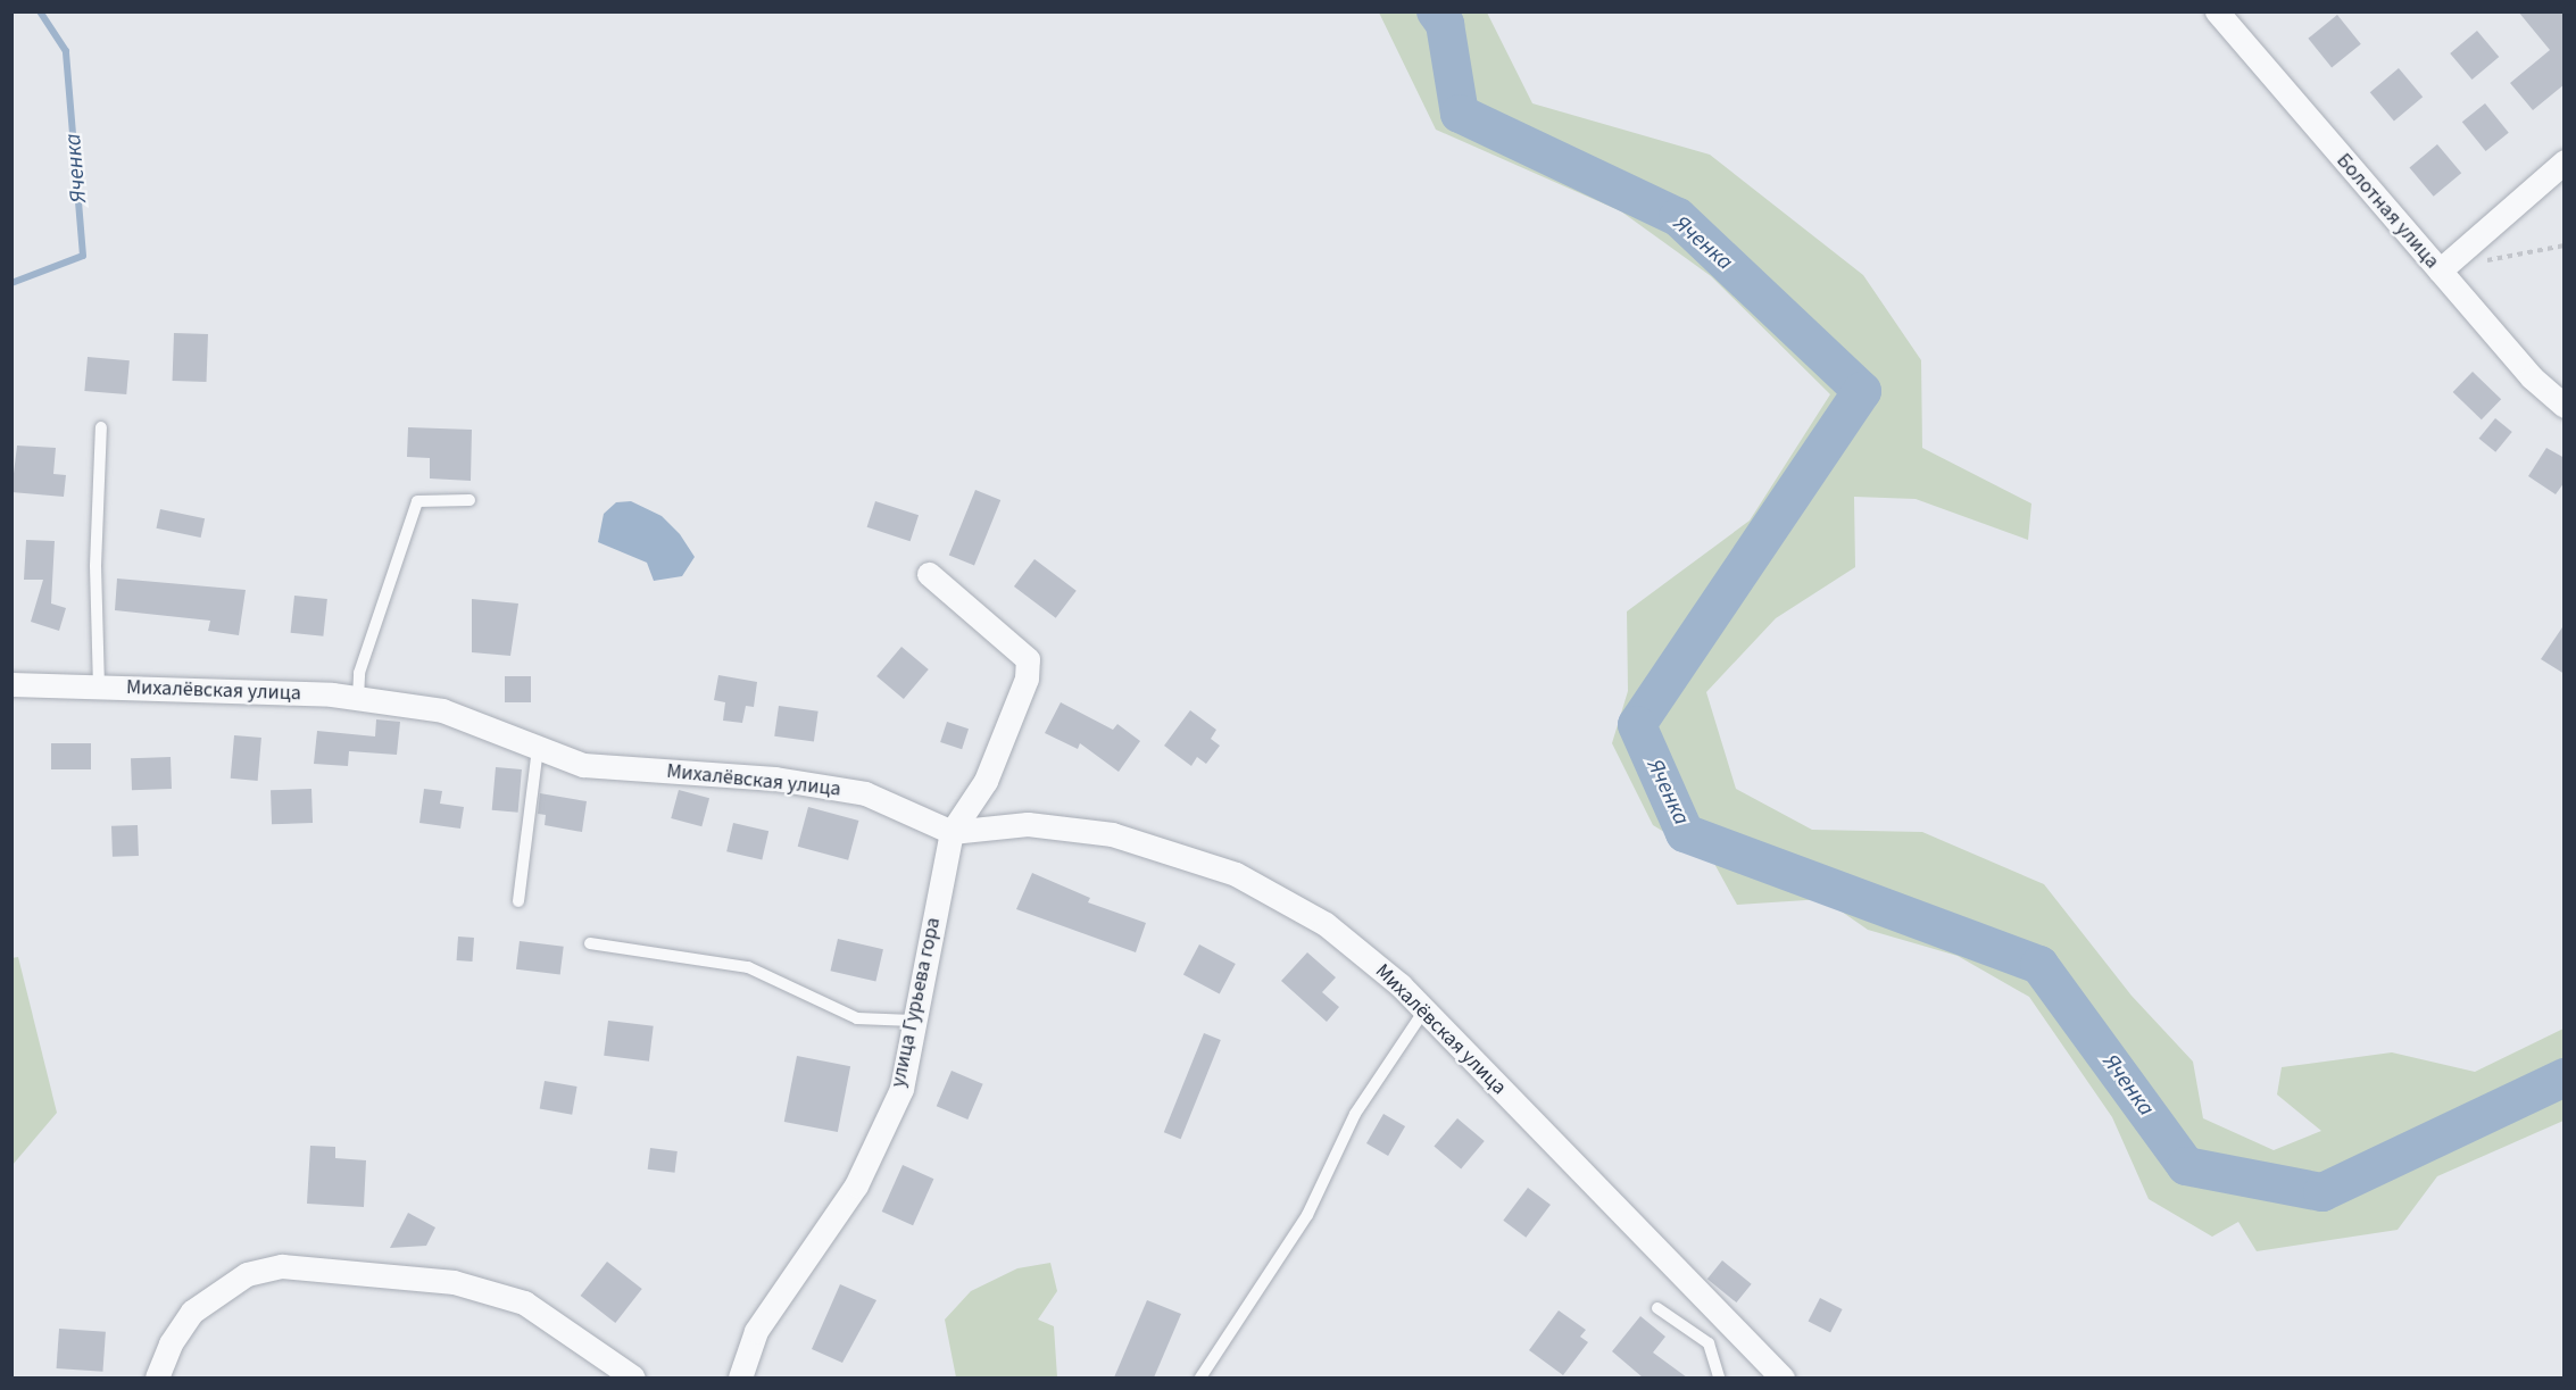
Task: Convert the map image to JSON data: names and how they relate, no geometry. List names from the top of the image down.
{
  "streets": {
    "street": ["Болотная улица", "Михалёвская улица", "улица Гурьева гора"]
  },
  "crossings": [
    ["Михалёвская улица", "улица Гурьева гора"]
  ],
  "water": ["Яченка"]
}
